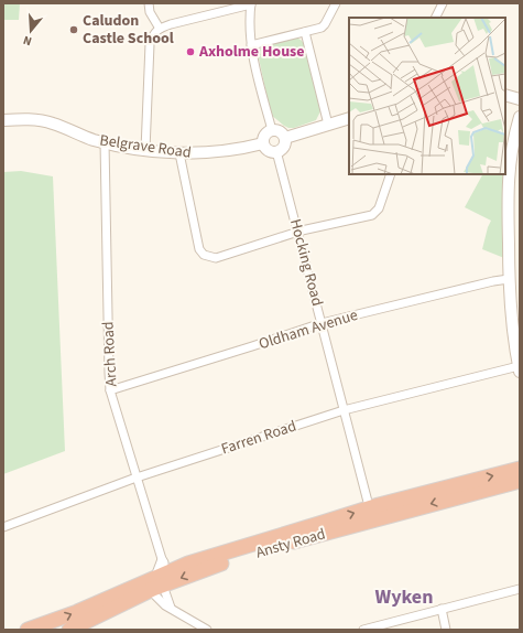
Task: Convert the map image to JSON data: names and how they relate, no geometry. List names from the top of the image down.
{
  "streets": {
    "highway": ["Ansty Road"],
    "street": [
      "Belgrave Road",
      "Hocking Road",
      "Oldham Avenue",
      "Arch Road",
      "Farren Road"
    ]
  },
  "crossings": [
    ["Belgrave Road", "Hocking Road"],
    ["Belgrave Road", "Arch Road"],
    ["Hocking Road", "Oldham Avenue"],
    ["Hocking Road", "Farren Road"],
    ["Hocking Road", "Ansty Road"],
    ["Oldham Avenue", "Arch Road"],
    ["Arch Road", "Farren Road"],
    ["Arch Road", "Ansty Road"]
  ],
  "districts": ["Wyken"],
  "places": ["Caludon Castle School", "Axholme House"],
  "north": "bottom"
}
